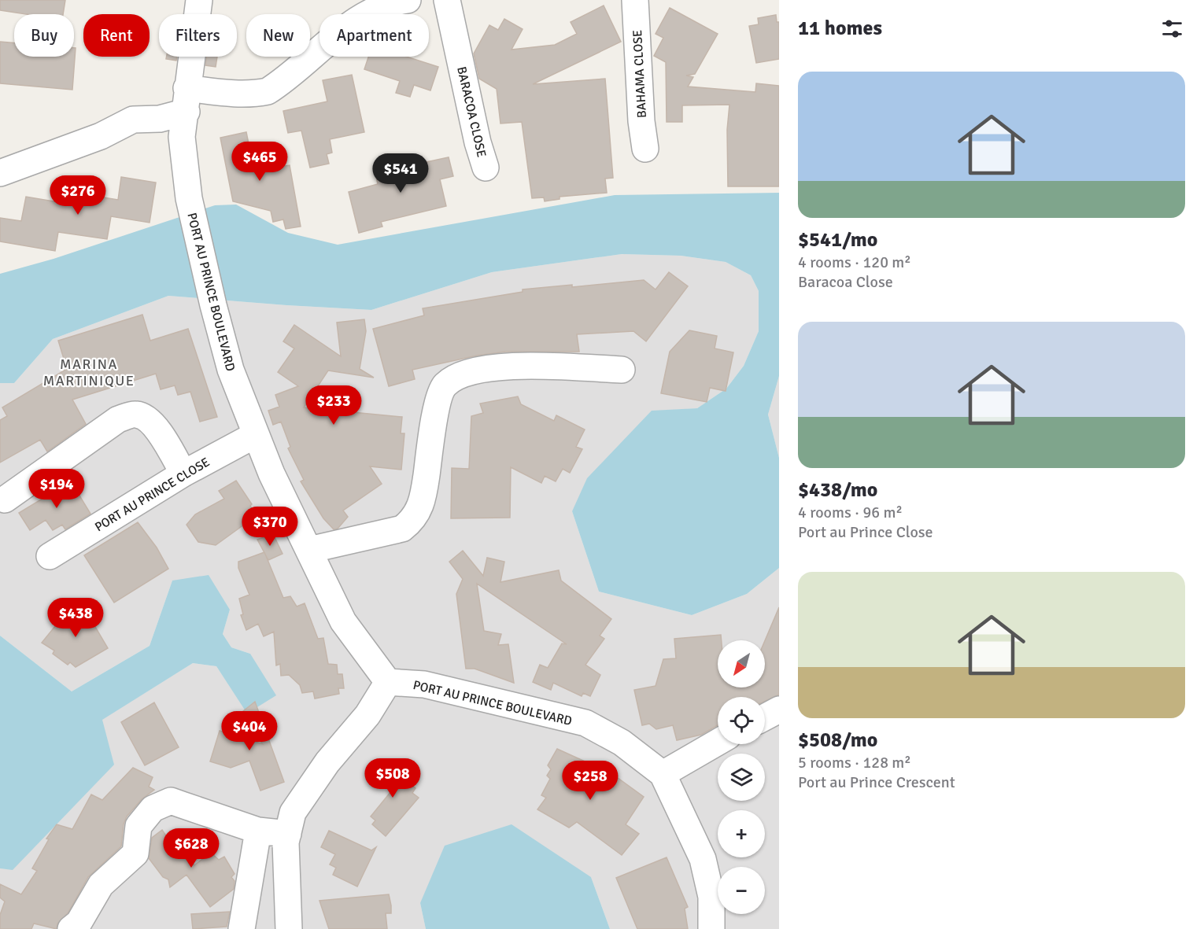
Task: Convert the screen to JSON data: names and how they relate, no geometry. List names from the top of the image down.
{
  "streets": {
    "street": [
      "BAHAMA CLOSE",
      "BARACOA CLOSE",
      "PORT AU PRINCE BOULEVARD",
      "PORT AU PRINCE CLOSE"
    ]
  },
  "crossings": [
    ["PORT AU PRINCE BOULEVARD", "PORT AU PRINCE CLOSE"]
  ],
  "districts": ["MARINA MARTINIQUE"],
  "north": "bottom left",
  "page": {
    "heading": "11 homes",
    "chip": [
      "Buy",
      "Rent",
      "Filters",
      "New",
      "Apartment"
    ],
    "list": [
      {
        "name": "$541/mo",
        "note": "4 rooms · 120 m² · Baracoa Close"
      },
      {
        "name": "$438/mo",
        "note": "4 rooms · 96 m² · Port au Prince Close"
      },
      {
        "name": "$508/mo",
        "note": "5 rooms · 128 m² · Port au Prince Crescent"
      }
    ],
    "price": [
      "$465",
      "$541",
      "$276",
      "$233",
      "$194",
      "$370",
      "$438",
      "$404",
      "$508",
      "$258",
      "$628"
    ],
    "map_buttons": ["+", "−"]
  }
}
